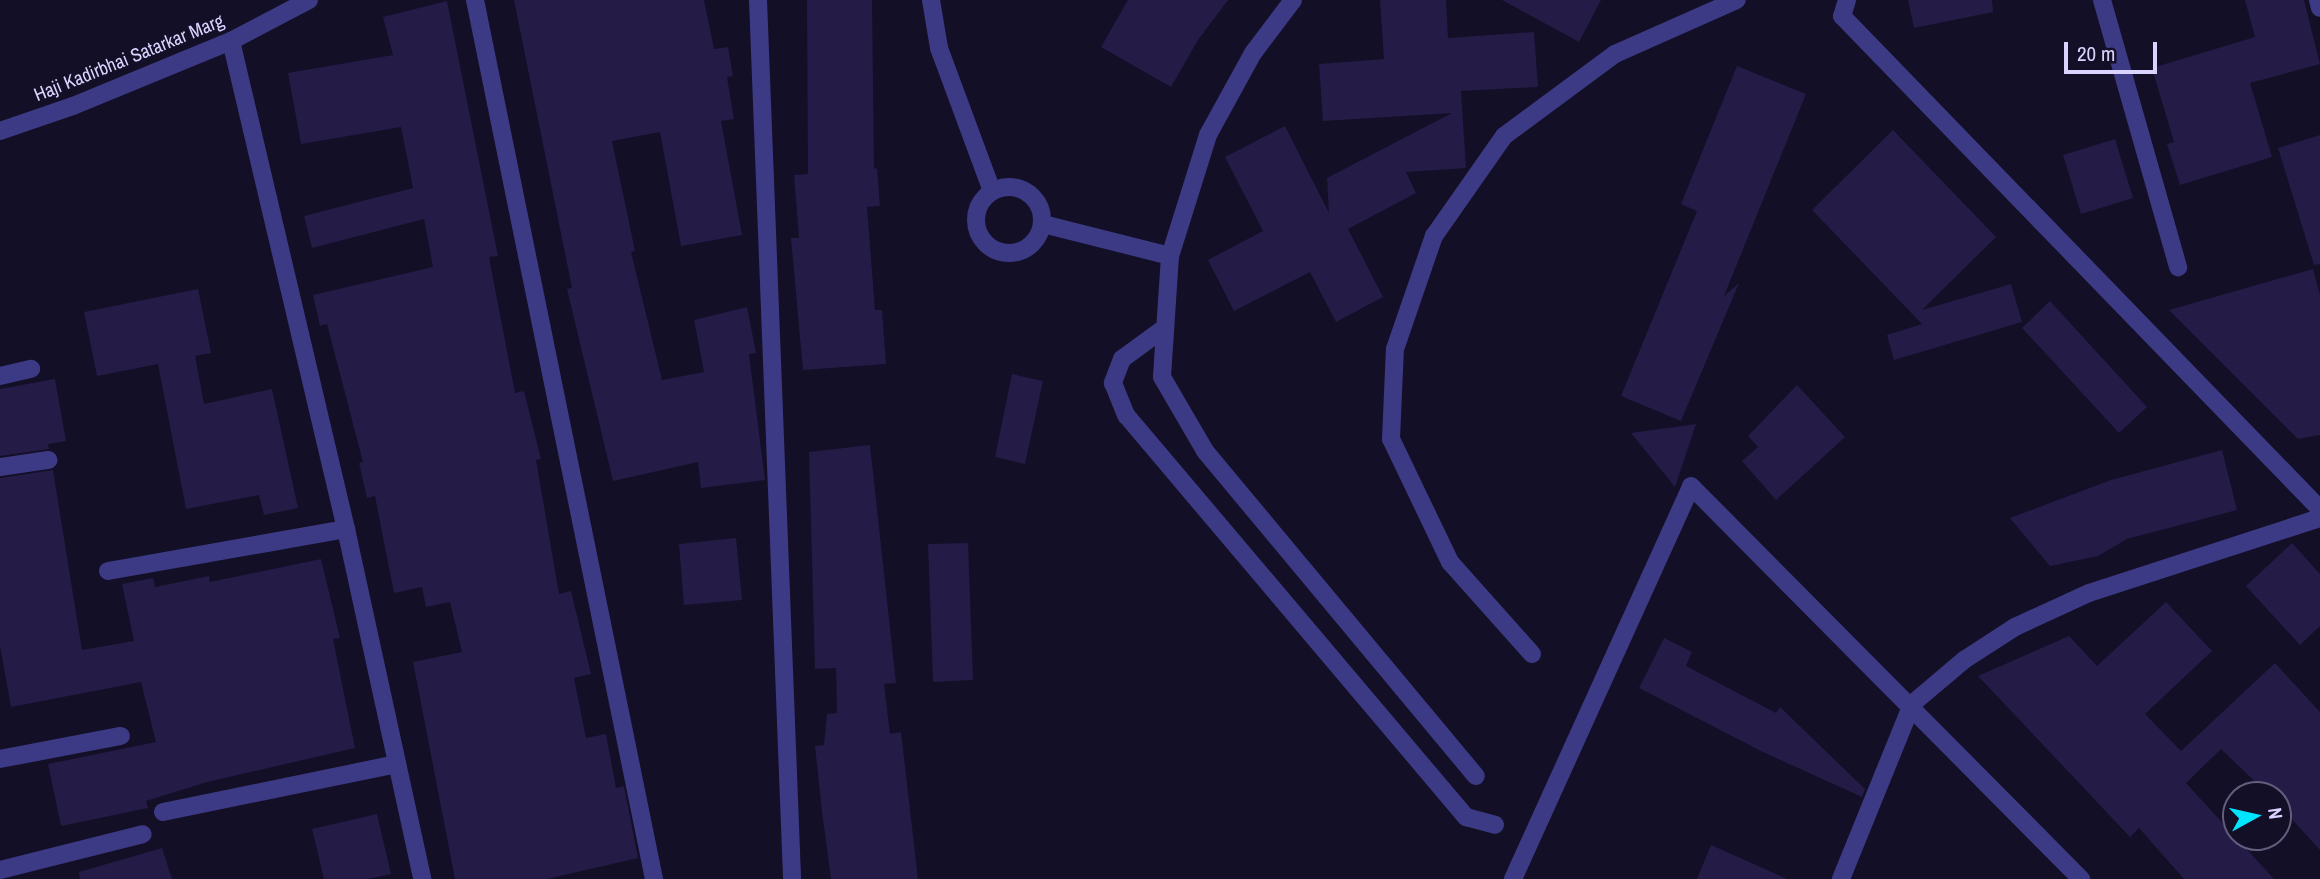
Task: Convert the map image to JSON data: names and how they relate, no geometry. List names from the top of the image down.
{
  "streets": {
    "street": ["Haji Kadirbhai Satarkar Marg"]
  },
  "scale_bar": "20 m",
  "north": "right"
}
